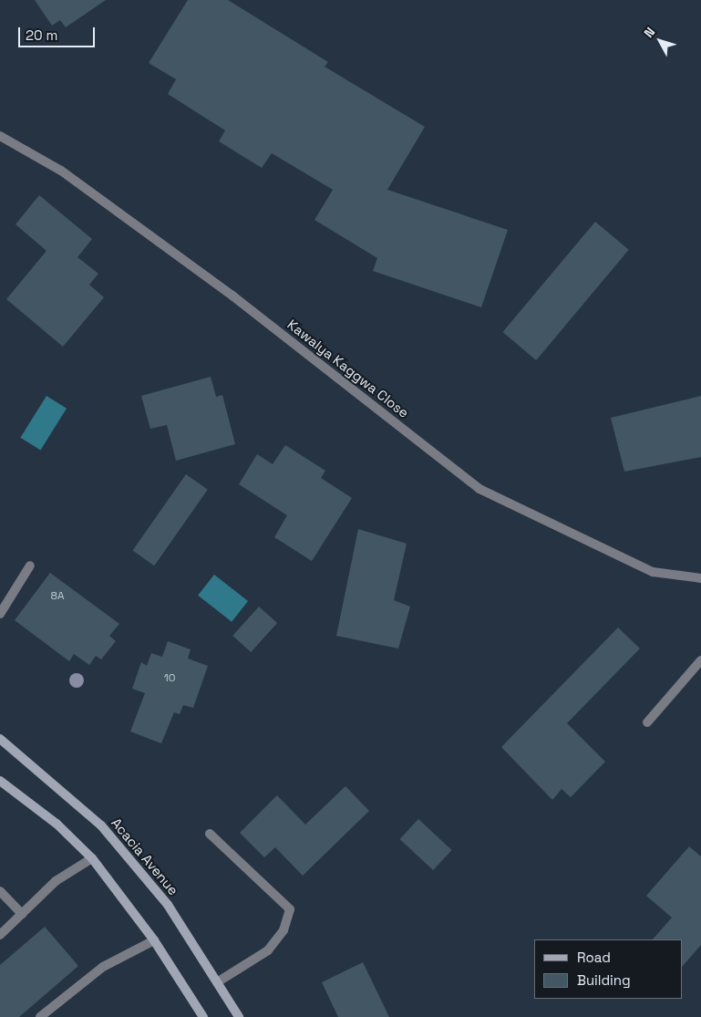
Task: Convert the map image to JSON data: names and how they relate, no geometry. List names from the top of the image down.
{
  "streets": {
    "main road": ["Acacia Avenue"],
    "street": ["Kawalya Kaggwa Close"]
  },
  "house_numbers": ["8A", "10"],
  "legend": ["Road", "Building"],
  "scale_bar": "20 m",
  "north": "top left"
}
